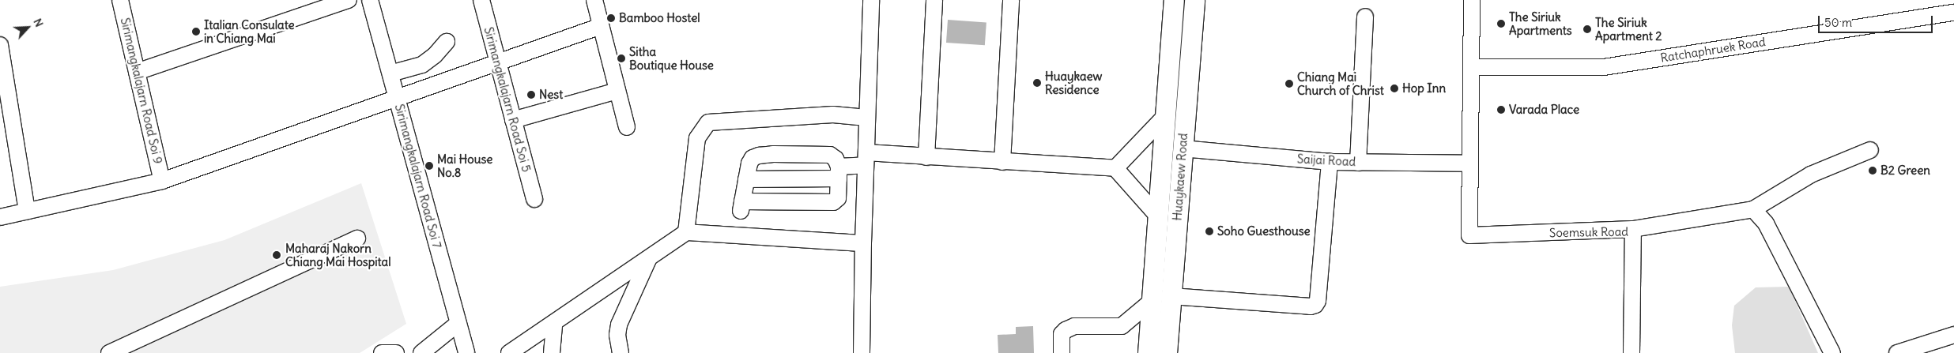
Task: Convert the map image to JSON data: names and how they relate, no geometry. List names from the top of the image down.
{
  "streets": {
    "main road": ["Huaykaew Road"],
    "street": [
      "Ratchaphruek Road",
      "Sirimangkalajarn Road Soi 9",
      "Sirimangkalajarn Road Soi 5",
      "Saijai Road",
      "Sirimangkalajarn Road Soi 7",
      "Soemsuk Road"
    ]
  },
  "crossings": [
    ["Saijai Road", "Huaykaew Road"],
    ["Saijai Road", "Soemsuk Road"]
  ],
  "places": [
    "Bamboo Hostel",
    "The Siriuk Apartments",
    "The Siriuk Apartment 2",
    "Italian Consulate in Chiang Mai",
    "Sitha Boutique House",
    "Huaykaew Residence",
    "Chiang Mai Church of Christ",
    "Hop Inn",
    "Nest",
    "Varada Place",
    "Mai House No.8",
    "B2 Green",
    "Soho Guesthouse",
    "Maharaj Nakorn Chiang Mai Hospital"
  ],
  "scale_bar": "50 m",
  "north": "top right"
}
